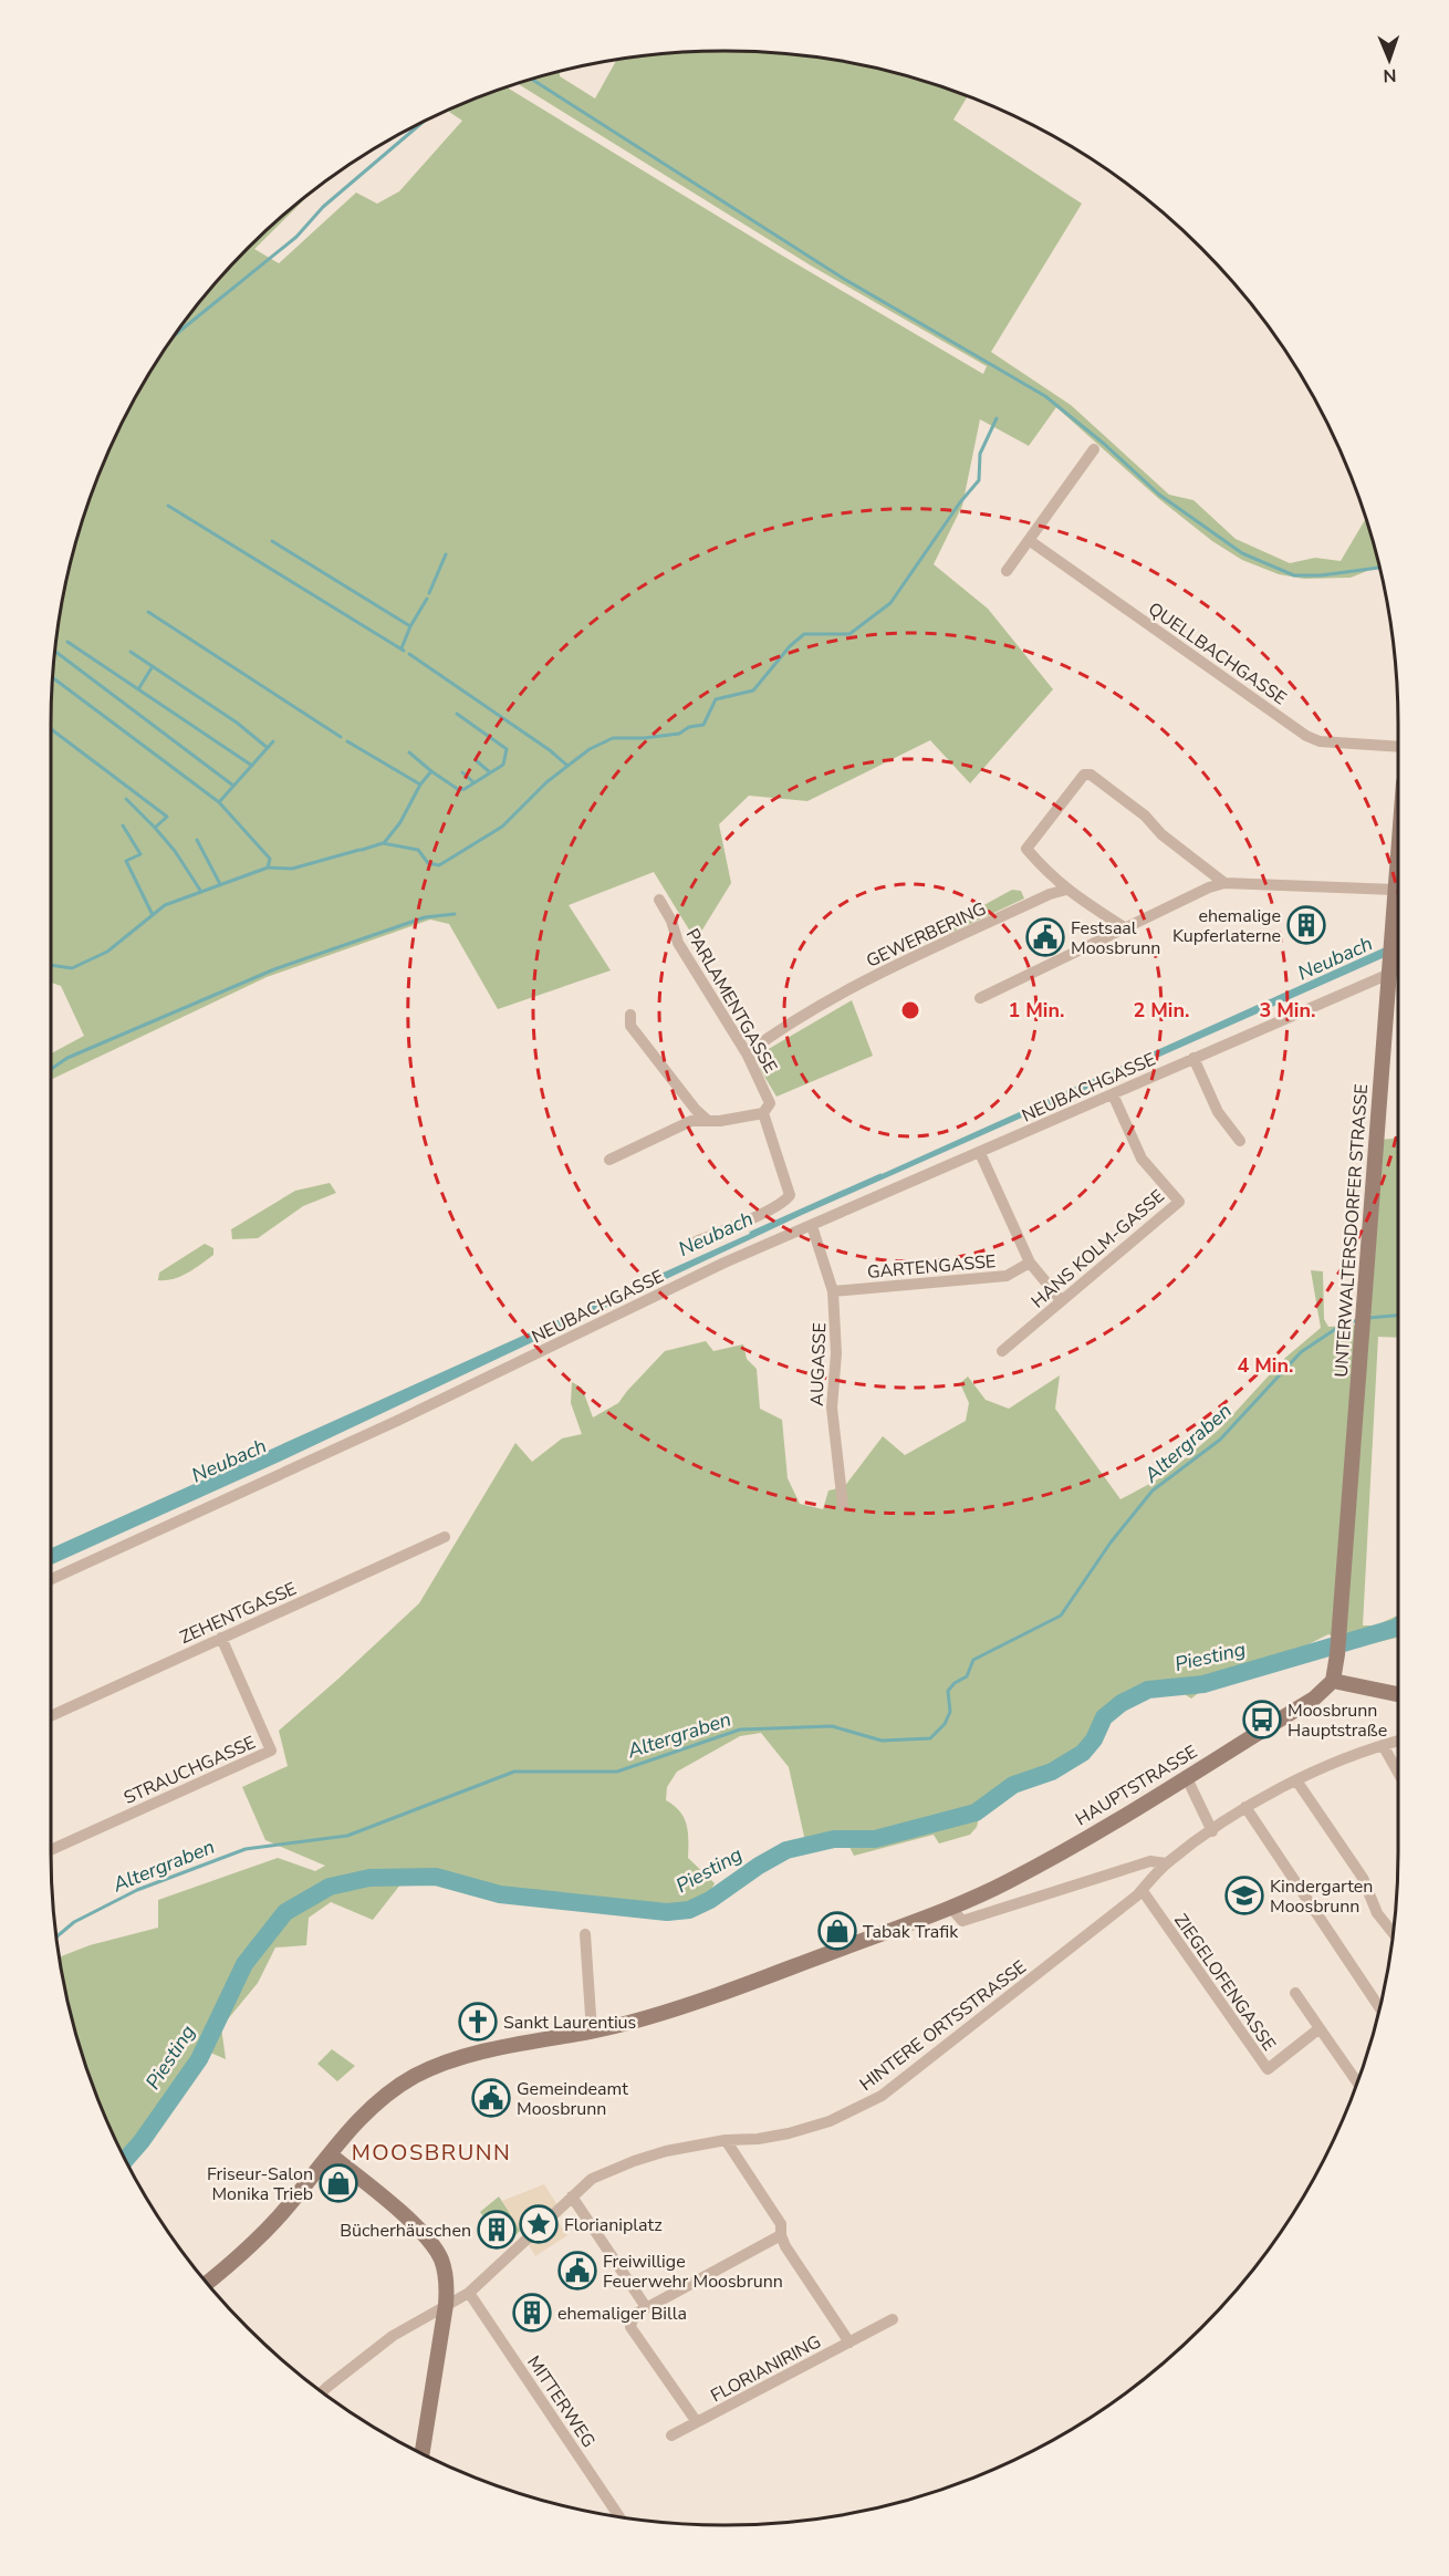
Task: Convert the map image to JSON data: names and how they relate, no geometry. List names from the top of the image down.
{
  "streets": {
    "main road": ["UNTERWALTERSDORFER STRASSE", "HAUPTSTRASSE"],
    "street": [
      "QUELLBACHGASSE",
      "GEWERBERING",
      "PARLAMENTGASSE",
      "NEUBACHGASSE",
      "HANS KOLM-GASSE",
      "GARTENGASSE",
      "AUGASSE",
      "ZEHENTGASSE",
      "STRAUCHGASSE",
      "ZIEGELOFENGASSE",
      "HINTERE ORTSSTRASSE",
      "FLORIANIRING",
      "MITTERWEG"
    ]
  },
  "crossings": [
    ["GEWERBERING", "PARLAMENTGASSE"],
    ["NEUBACHGASSE", "UNTERWALTERSDORFER STRASSE"],
    ["NEUBACHGASSE", "HANS KOLM-GASSE"],
    ["NEUBACHGASSE", "AUGASSE"],
    ["UNTERWALTERSDORFER STRASSE", "HAUPTSTRASSE"],
    ["GARTENGASSE", "AUGASSE"],
    ["ZEHENTGASSE", "STRAUCHGASSE"],
    ["ZIEGELOFENGASSE", "HINTERE ORTSSTRASSE"],
    ["HINTERE ORTSSTRASSE", "FLORIANIRING"],
    ["HINTERE ORTSSTRASSE", "MITTERWEG"]
  ],
  "districts": ["MOOSBRUNN"],
  "water": ["Neubach", "Altergraben", "Piesting"],
  "places": {
    "building": ["ehemalige Kupferlaterne", "Bücherhäuschen", "ehemaliger Billa"],
    "public building": ["Festsaal Moosbrunn", "Gemeindeamt Moosbrunn", "Freiwillige Feuerwehr Moosbrunn"],
    "bus stop": ["Moosbrunn Hauptstraße"],
    "school or university": ["Kindergarten Moosbrunn"],
    "shop": ["Tabak Trafik", "Friseur-Salon Monika Trieb"],
    "church": ["Sankt Laurentius"],
    "place": ["Florianiplatz"]
  },
  "north": "bottom",
  "rings": [
    "1 Min.",
    "2 Min.",
    "3 Min.",
    "4 Min."
  ]
}
